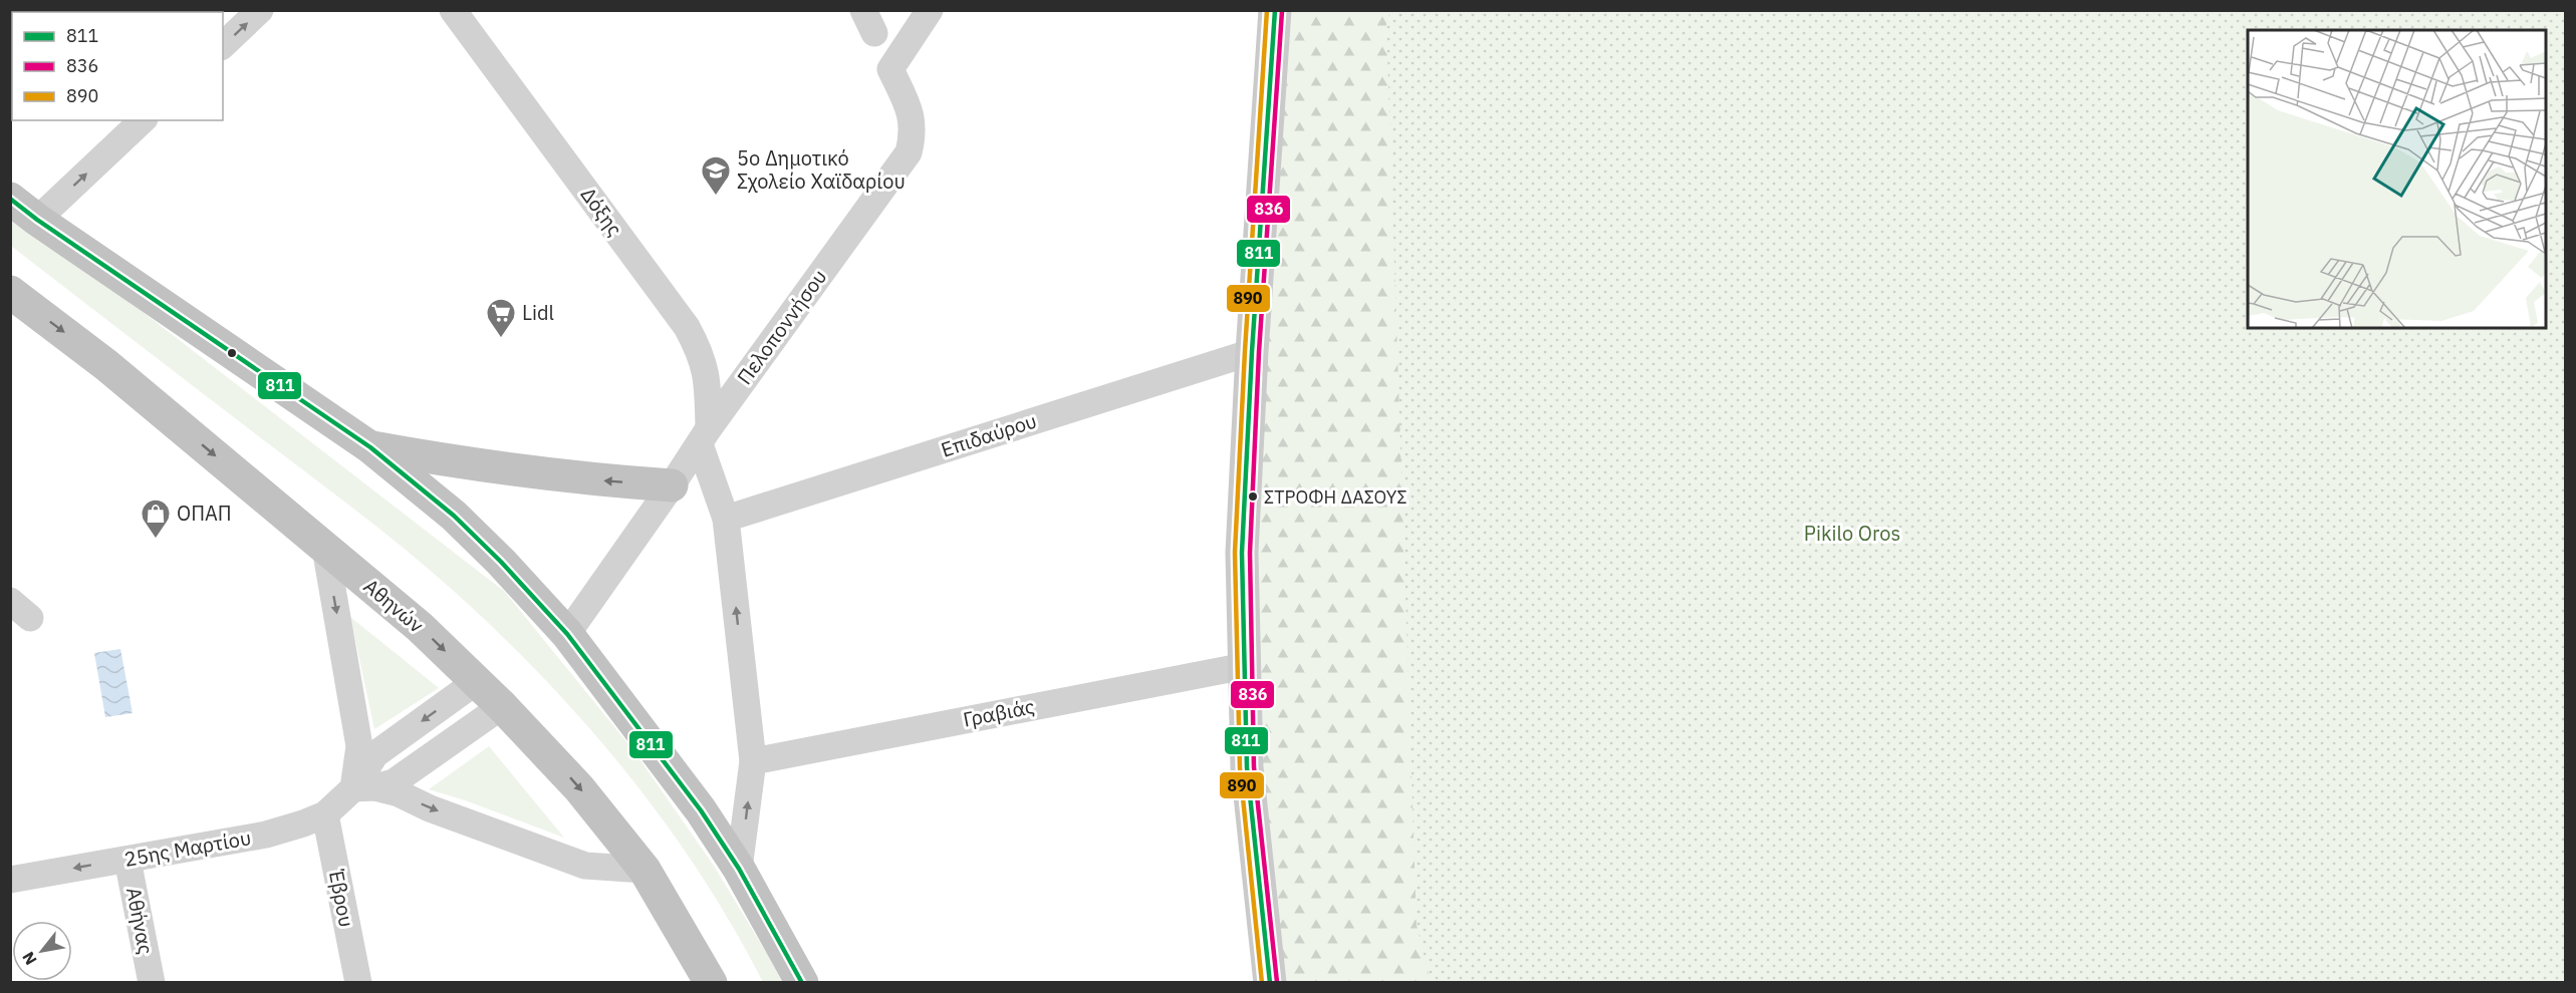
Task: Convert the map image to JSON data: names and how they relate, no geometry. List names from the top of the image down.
{
  "streets": {
    "highway": ["Αθηνών"],
    "street": [
      "Δόξης",
      "Πελοποννήσου",
      "Επιδαύρου",
      "Γραβιάς",
      "25ης Μαρτίου",
      "Έβρου",
      "Αθήνας"
    ]
  },
  "crossings": [
    ["Δόξης", "Πελοποννήσου"],
    ["Αθηνών", "25ης Μαρτίου"],
    ["25ης Μαρτίου", "Έβρου"],
    ["25ης Μαρτίου", "Αθήνας"]
  ],
  "parks": ["Pikilo Oros"],
  "places": {
    "school or university": ["5ο Δημοτικό Σχολείο Χαϊδαρίου"],
    "supermarket": ["Lidl"],
    "other": ["ΣΤΡΟΦΗ ΔΑΣΟΥΣ"],
    "shop": ["ΟΠΑΠ"]
  },
  "lines": ["transit line 811", "transit line 890", "transit line 836"],
  "legend": ["811", "836", "890"],
  "north": "bottom left"
}
